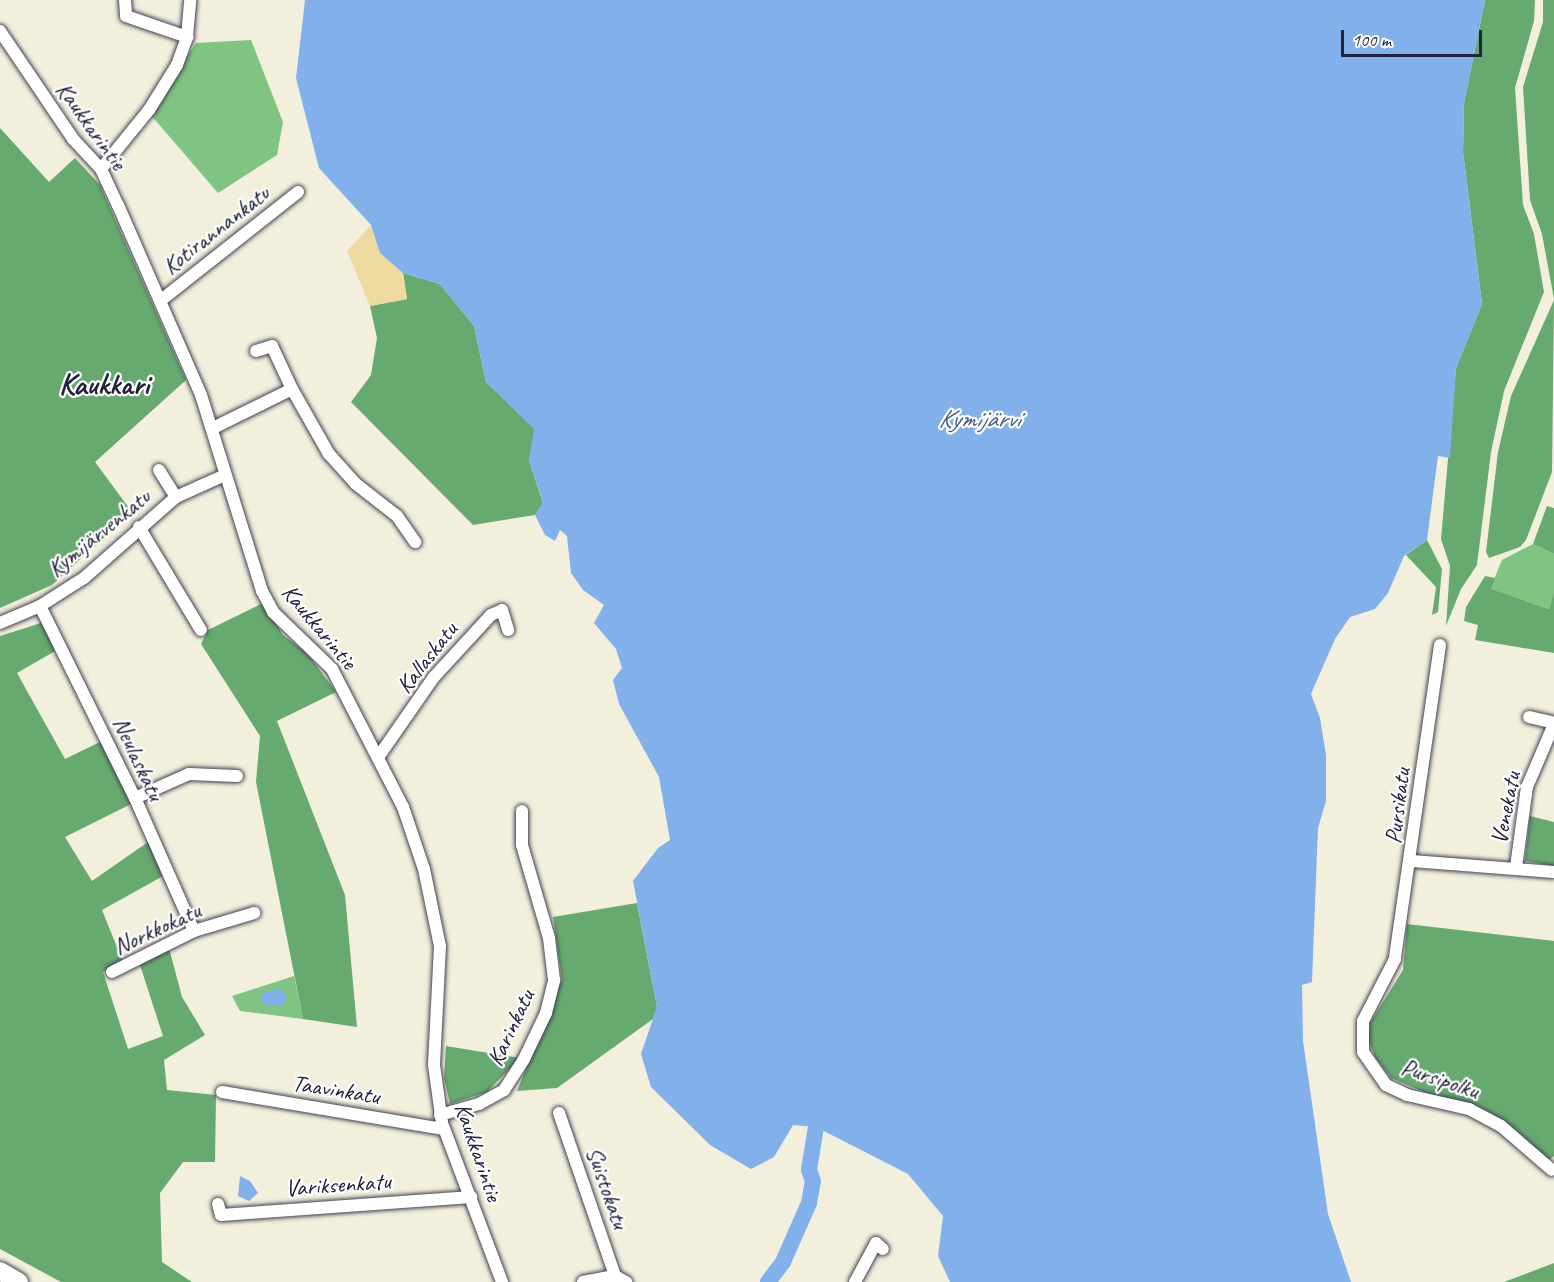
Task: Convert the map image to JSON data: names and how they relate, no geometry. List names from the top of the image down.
{
  "streets": {
    "street": [
      "Kaukkarintie",
      "Kotirannankatu",
      "Kymijärvenkatu",
      "Kallaskatu",
      "Neulaskatu",
      "Pursikatu",
      "Venekatu",
      "Norkkokatu",
      "Karinkatu",
      "Pursipolku",
      "Taavinkatu",
      "Variksenkatu",
      "Suistokatu"
    ]
  },
  "crossings": [
    ["Kaukkarintie", "Kotirannankatu"],
    ["Kaukkarintie", "Kymijärvenkatu"],
    ["Kaukkarintie", "Kallaskatu"],
    ["Kaukkarintie", "Karinkatu"],
    ["Kaukkarintie", "Taavinkatu"],
    ["Kaukkarintie", "Variksenkatu"],
    ["Kymijärvenkatu", "Neulaskatu"],
    ["Neulaskatu", "Norkkokatu"],
    ["Pursikatu", "Pursipolku"]
  ],
  "districts": ["Kaukkari"],
  "water": ["Kymijärvi"],
  "scale_bar": "100 m"
}
